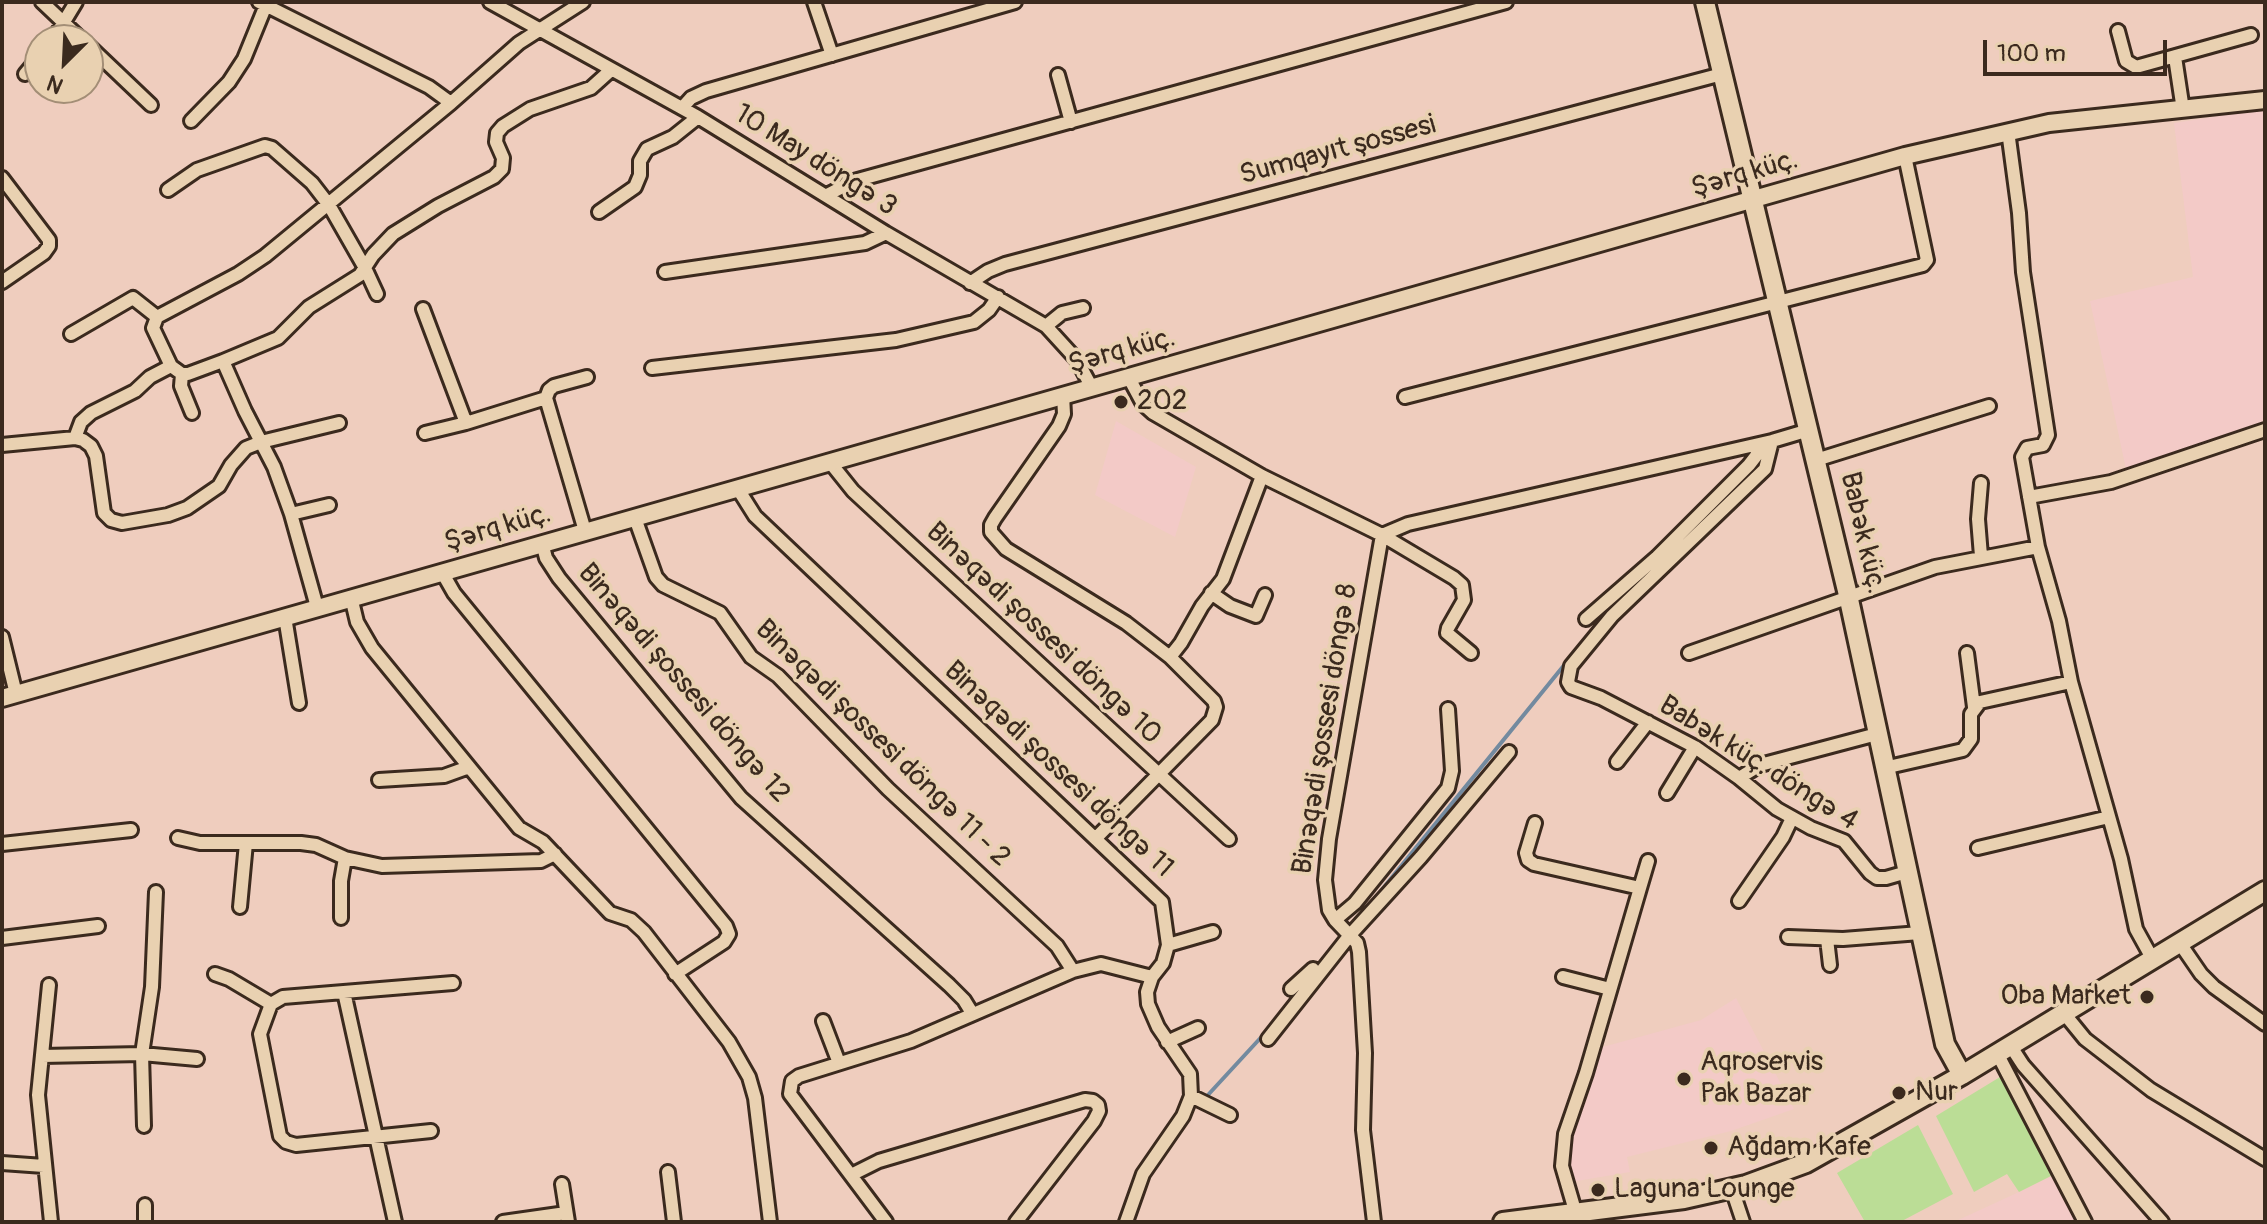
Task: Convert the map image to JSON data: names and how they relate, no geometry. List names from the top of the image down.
{
  "streets": {
    "main road": ["Babək küç."],
    "street": [
      "Sumqayıt şossesi",
      "10 May döngə 3",
      "Şərq küç.",
      "Binəqədi şossesi döngə 10",
      "Binəqədi şossesi döngə 12",
      "Binəqədi şossesi döngə 8",
      "Binəqədi şossesi döngə 11 - 2",
      "Babək küç. döngə 4",
      "Binəqədi şossesi döngə 11"
    ]
  },
  "crossings": [
    ["Sumqayıt şossesi", "10 May döngə 3"],
    ["Sumqayıt şossesi", "Babək küç."],
    ["10 May döngə 3", "Şərq küç."],
    ["Şərq küç.", "Babək küç."],
    ["Şərq küç.", "Binəqədi şossesi döngə 10"],
    ["Şərq küç.", "Binəqədi şossesi döngə 12"],
    ["Şərq küç.", "Binəqədi şossesi döngə 11 - 2"],
    ["Şərq küç.", "Binəqədi şossesi döngə 11"],
    ["Babək küç.", "Babək küç. döngə 4"]
  ],
  "places": [
    "202",
    "Oba Market",
    "Aqroservis Pak Bazar",
    "Nur",
    "Ağdam Kafe",
    "Laguna Lounge"
  ],
  "scale_bar": "100 m",
  "north": "bottom left"
}
